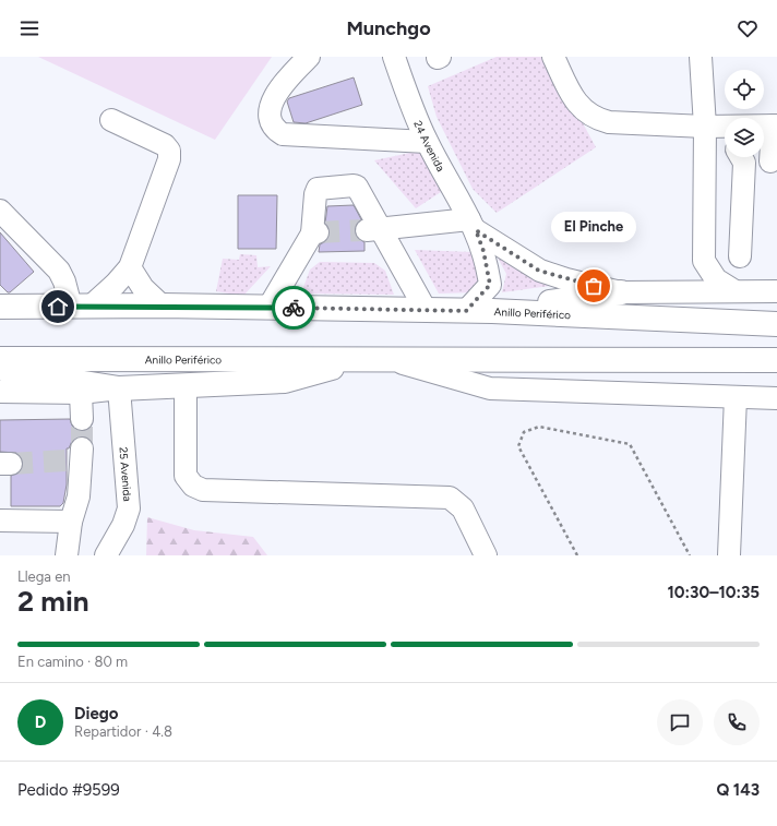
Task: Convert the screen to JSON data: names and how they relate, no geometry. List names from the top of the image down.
{
  "streets": {
    "highway": ["Anillo Periférico"],
    "street": ["24 Avenida", "25 Avenida"]
  },
  "crossings": [
    ["24 Avenida", "Anillo Periférico"]
  ],
  "places": ["El Pinche"],
  "page": {
    "header": "Munchgo",
    "bubble": "El Pinche",
    "heading": ["2 min", "Llega en", "10:30–10:35"],
    "panel": [
      "Diego",
      "Repartidor · 4.8",
      "Pedido #9599",
      "Q 143"
    ],
    "bar": "En camino · 80 m",
    "round": "D"
  }
}
